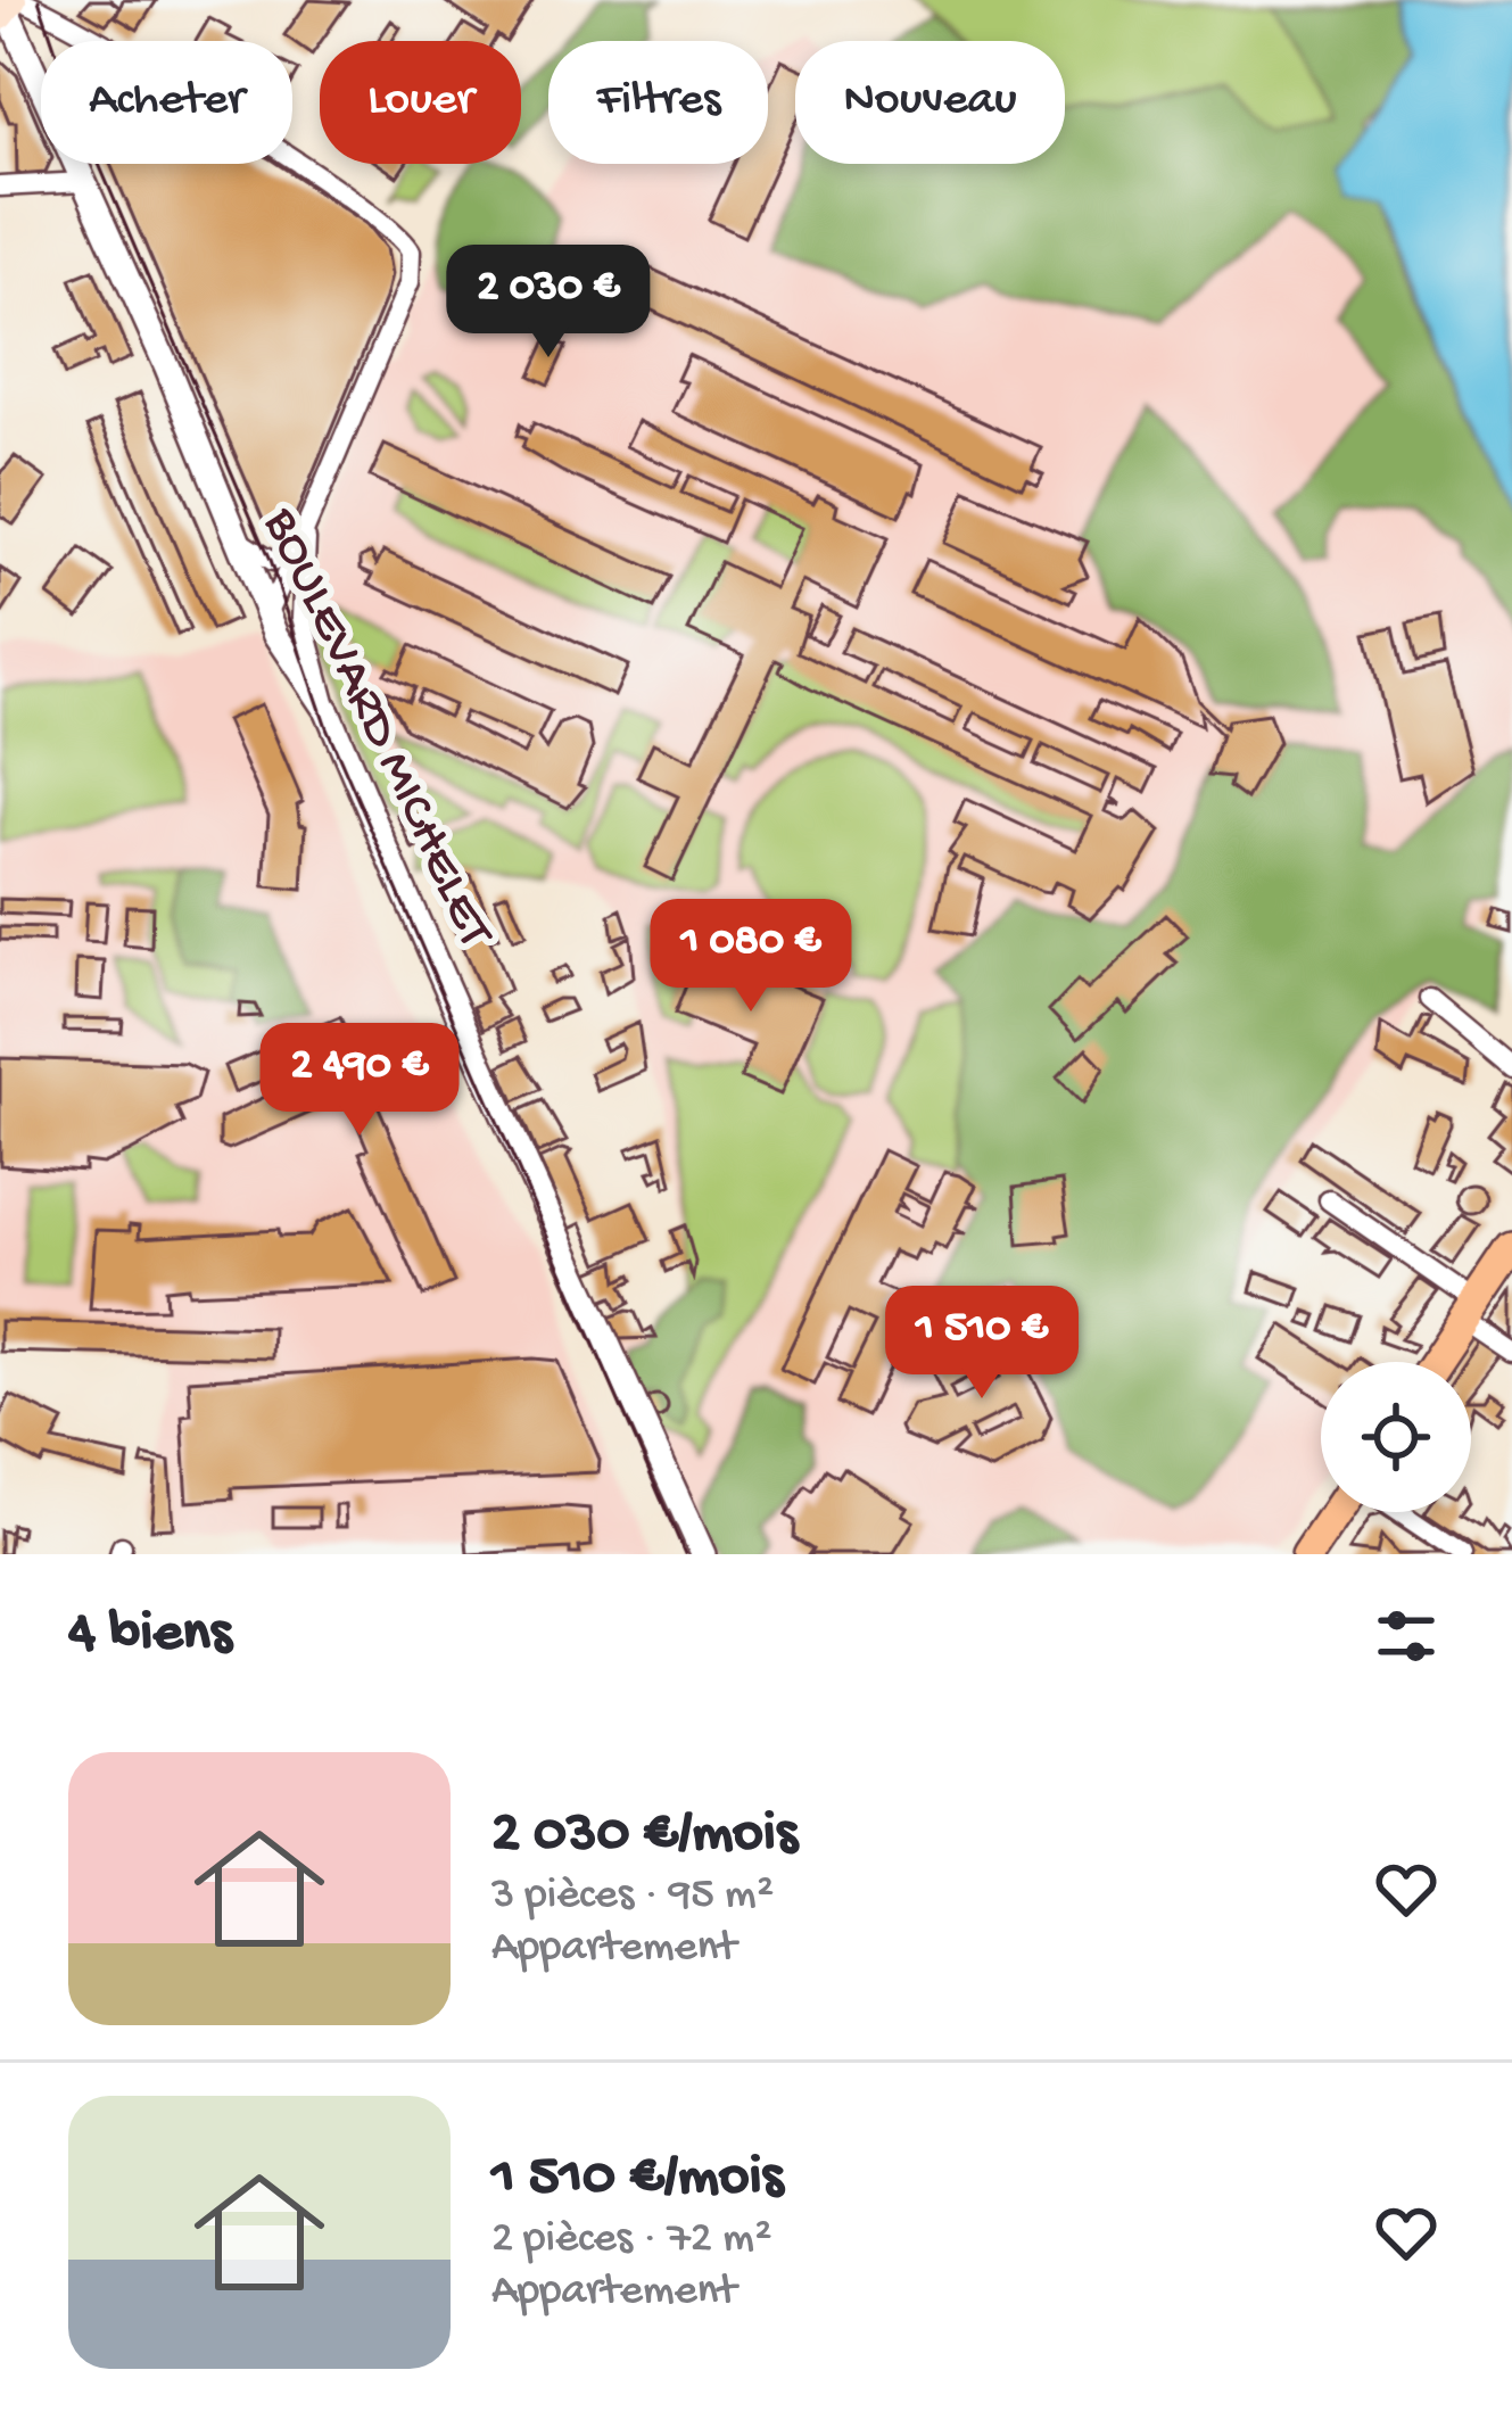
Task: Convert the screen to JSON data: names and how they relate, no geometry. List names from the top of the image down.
{
  "streets": {
    "street": ["BOULEVARD MICHELET"]
  },
  "page": {
    "chip": [
      "Acheter",
      "Louer",
      "Filtres",
      "Nouveau"
    ],
    "price": [
      "2 030 €",
      "1 080 €",
      "2 490 €",
      "1 510 €"
    ],
    "heading": "4 biens",
    "list": [
      {
        "name": "2 030 €/mois",
        "note": "3 pièces · 95 m² · Appartement"
      },
      {
        "name": "1 510 €/mois",
        "note": "2 pièces · 72 m² · Appartement"
      }
    ]
  }
}
